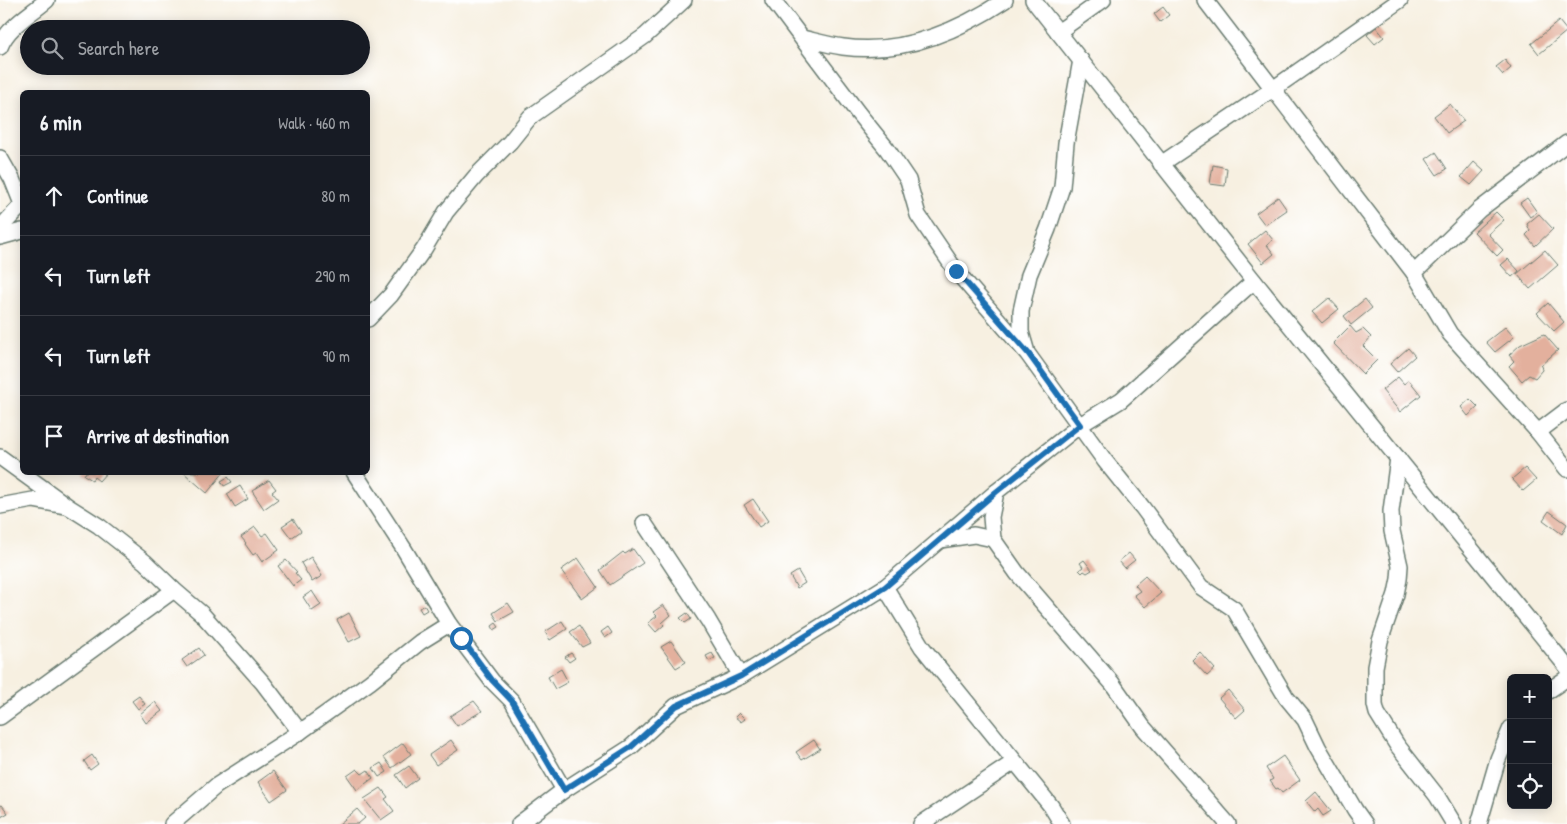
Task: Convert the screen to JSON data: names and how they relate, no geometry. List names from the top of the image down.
{
  "page": {
    "search": "Search here",
    "heading": ["6 min", "Walk · 460 m"],
    "list": [
      ["Continue", "80 m"],
      ["Turn left", "290 m"],
      ["Turn left", "90 m"],
      "Arrive at destination"
    ],
    "map_buttons": ["+", "−"]
  }
}
